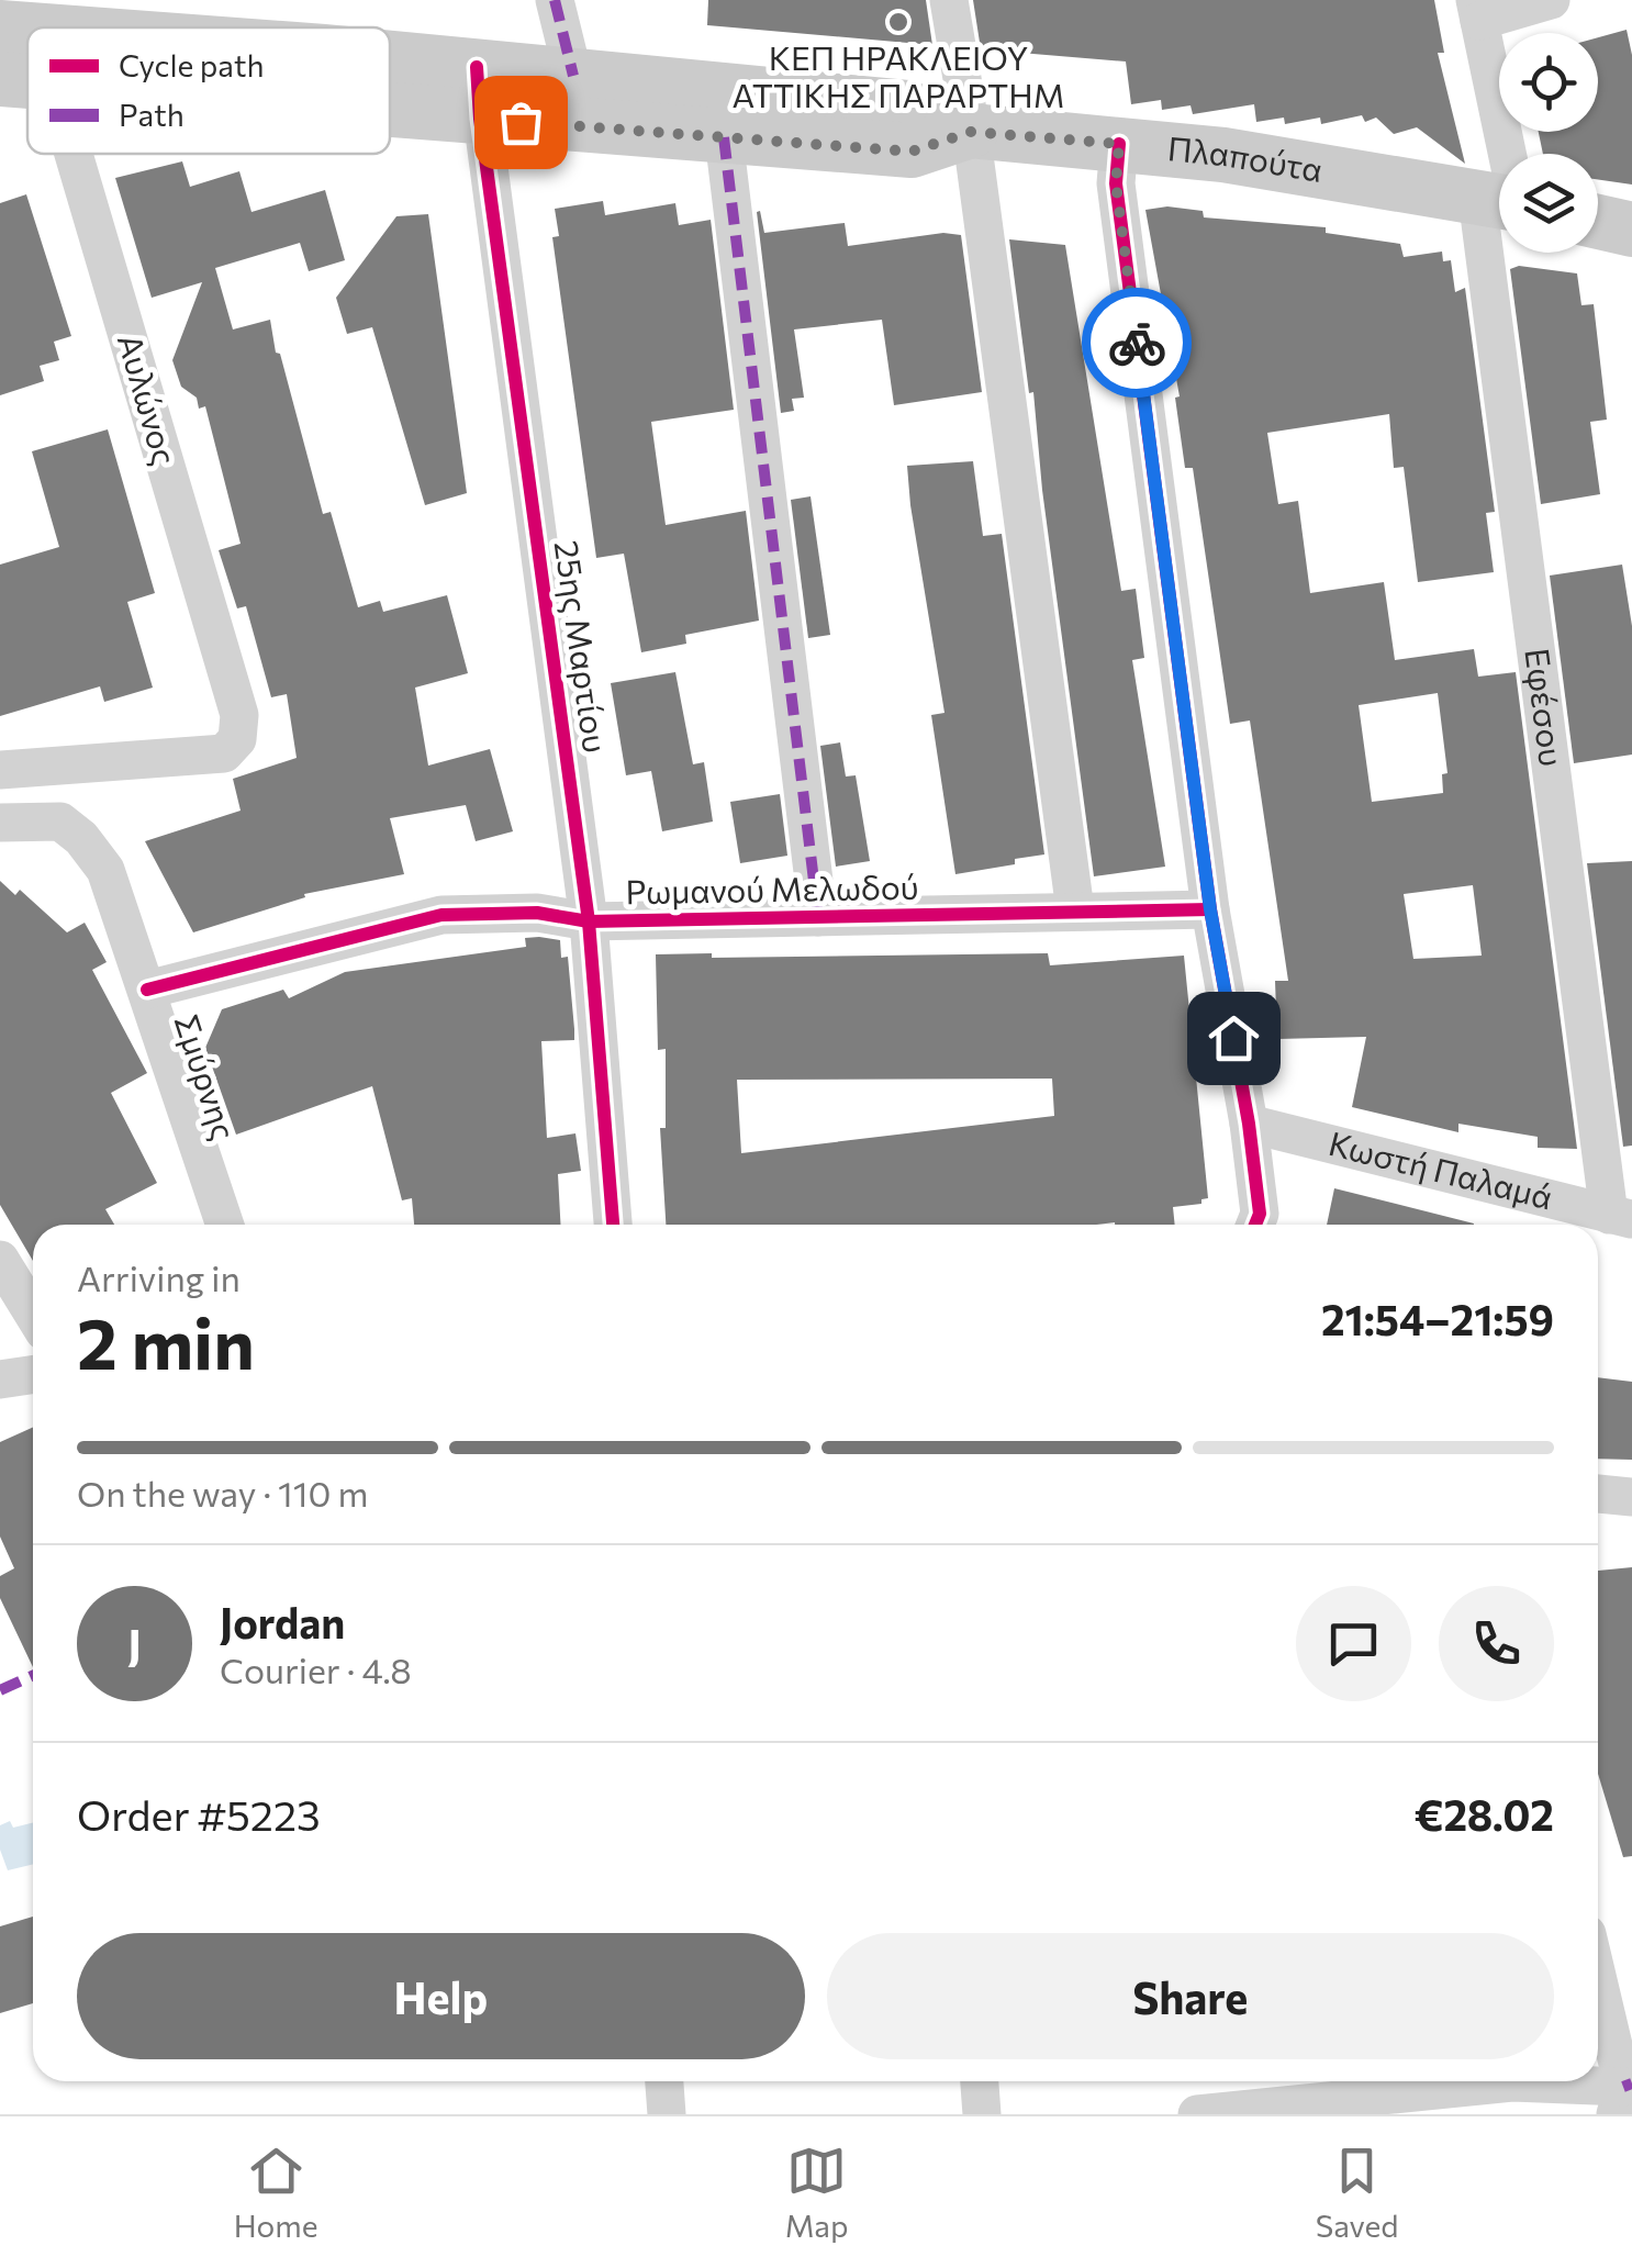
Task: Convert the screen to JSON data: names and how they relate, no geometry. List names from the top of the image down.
{
  "streets": {
    "main road": ["Πλαπούτα"],
    "street": [
      "Αυλώνος",
      "25ης Μαρτίου",
      "Εφέσου",
      "Ρωμανού Μελωδού",
      "Σμύρνης",
      "Κωστή Παλαμά"
    ]
  },
  "crossings": [
    ["Πλαπούτα", "25ης Μαρτίου"],
    ["25ης Μαρτίου", "Ρωμανού Μελωδού"],
    ["Εφέσου", "Κωστή Παλαμά"],
    ["Ρωμανού Μελωδού", "Σμύρνης"]
  ],
  "places": ["ΚΕΠ ΗΡΑΚΛΕΙΟΥ ΑΤΤΙΚΗΣ ΠΑΡΑΡΤΗΜ"],
  "legend": ["Cycle path", "Path"],
  "page": {
    "heading": ["2 min", "Arriving in", "21:54–21:59"],
    "panel": [
      "Jordan",
      "Courier · 4.8",
      "Order #5223",
      "€28.02"
    ],
    "bar": "On the way · 110 m",
    "round": "J",
    "buttons": ["Help", "Share"],
    "tabs": ["Home", "Map", "Saved"]
  }
}
